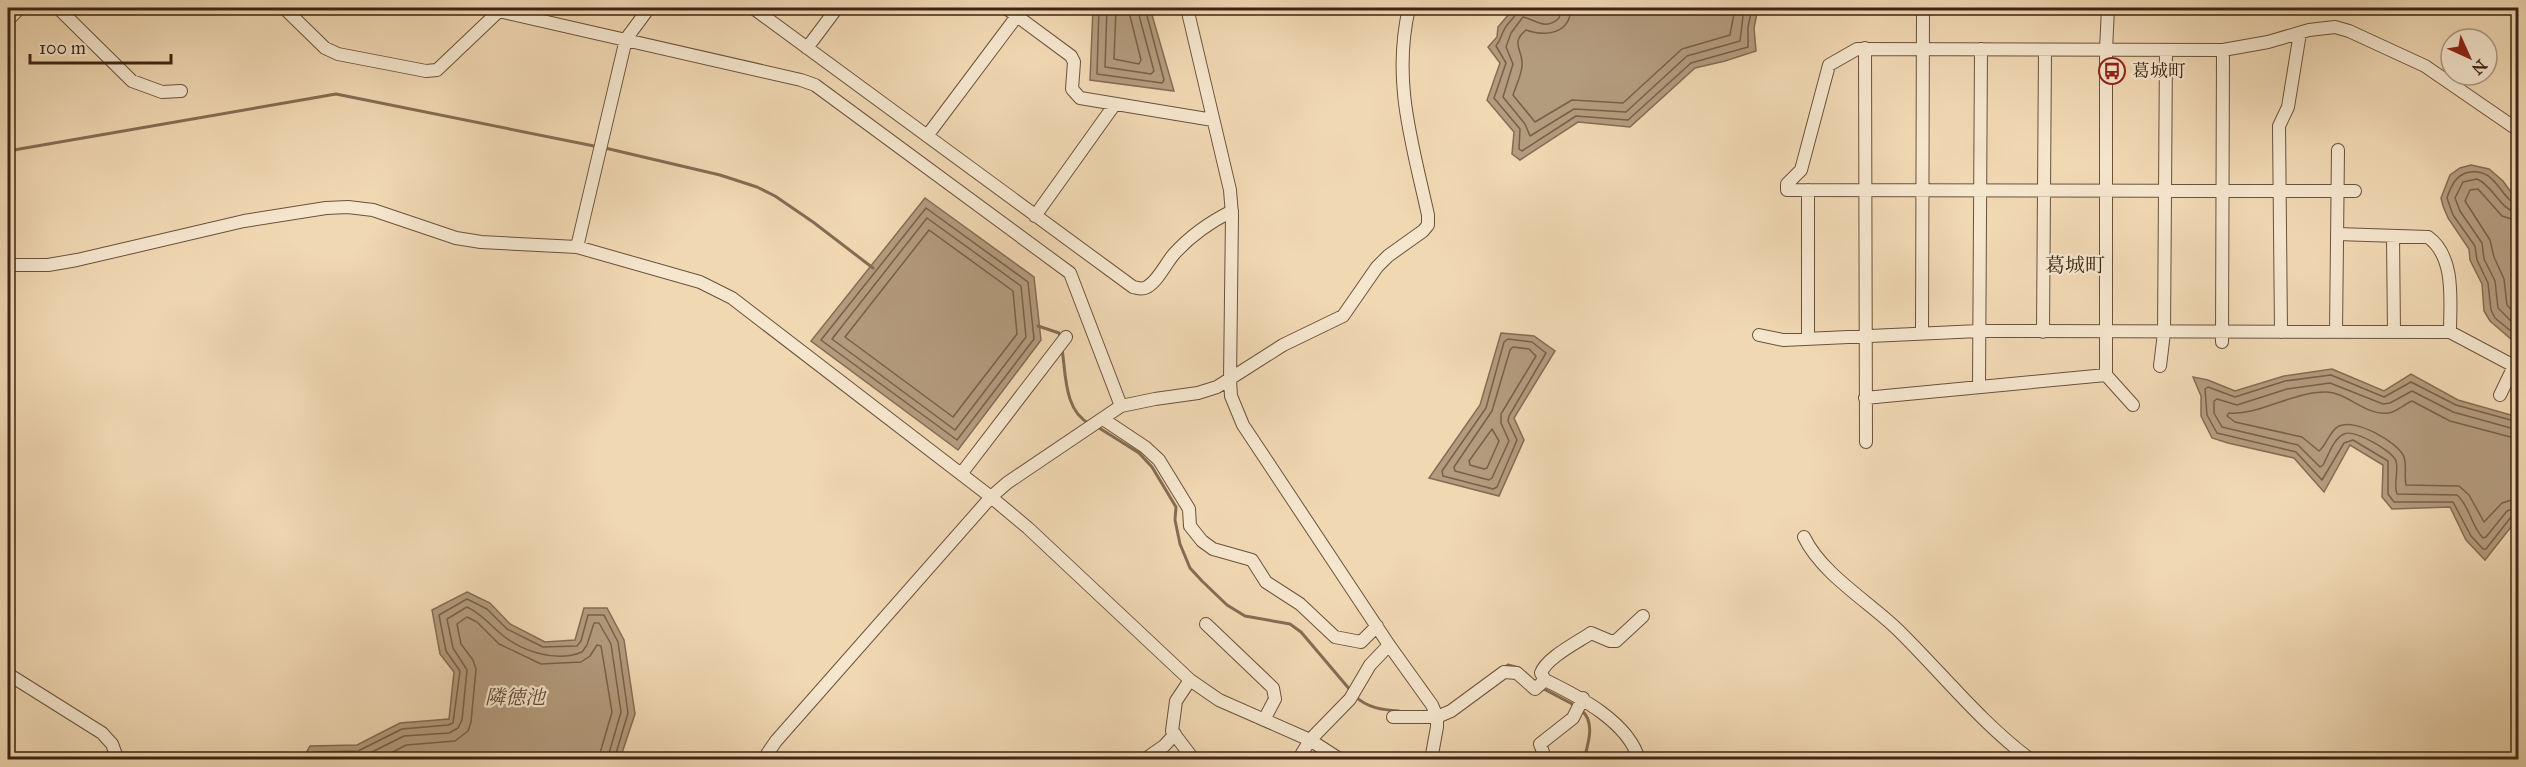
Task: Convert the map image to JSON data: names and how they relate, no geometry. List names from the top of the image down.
{
  "districts": ["葛城町"],
  "water": ["隣徳池"],
  "places": {
    "bus stop": ["葛城町"]
  },
  "scale_bar": "100 m",
  "north": "bottom right"
}
